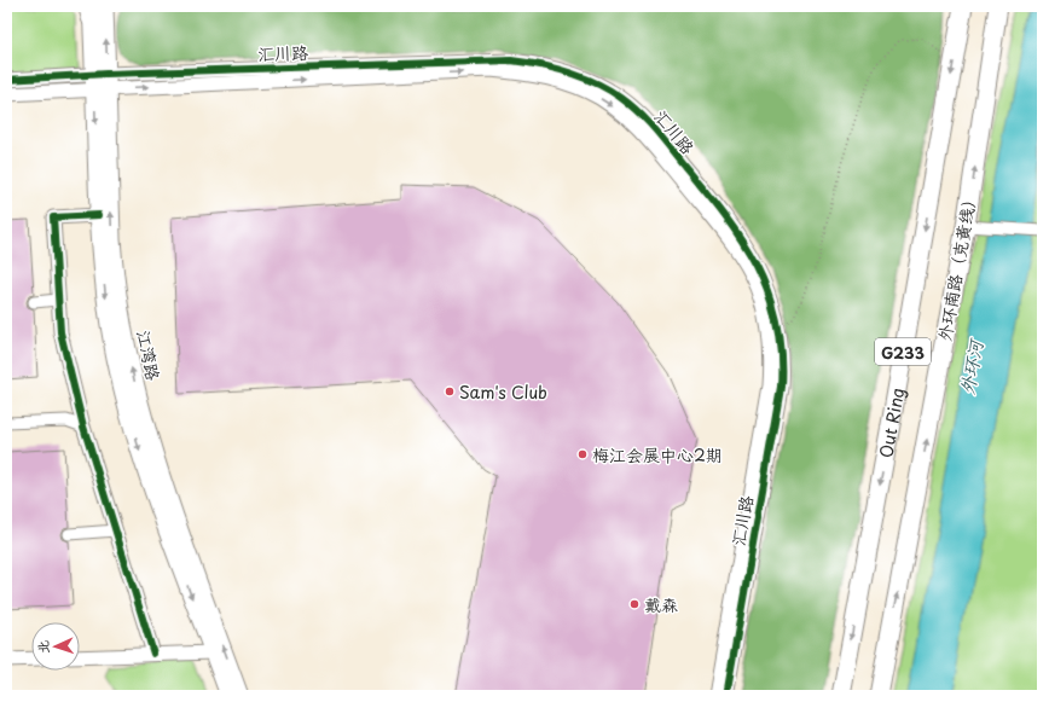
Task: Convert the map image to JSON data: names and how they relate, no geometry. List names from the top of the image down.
{
  "streets": {
    "highway": ["外环南路（克黄线）", "G233", "Out Ring"],
    "main road": ["江湾路"],
    "street": ["汇川路"]
  },
  "crossings": [
    ["汇川路", "江湾路"]
  ],
  "one_way": ["外环南路（克黄线）", "Out Ring"],
  "water": ["外环河"],
  "places": ["Sam's Club", "梅江会展中心2期", "戴森"],
  "north": "left"
}
